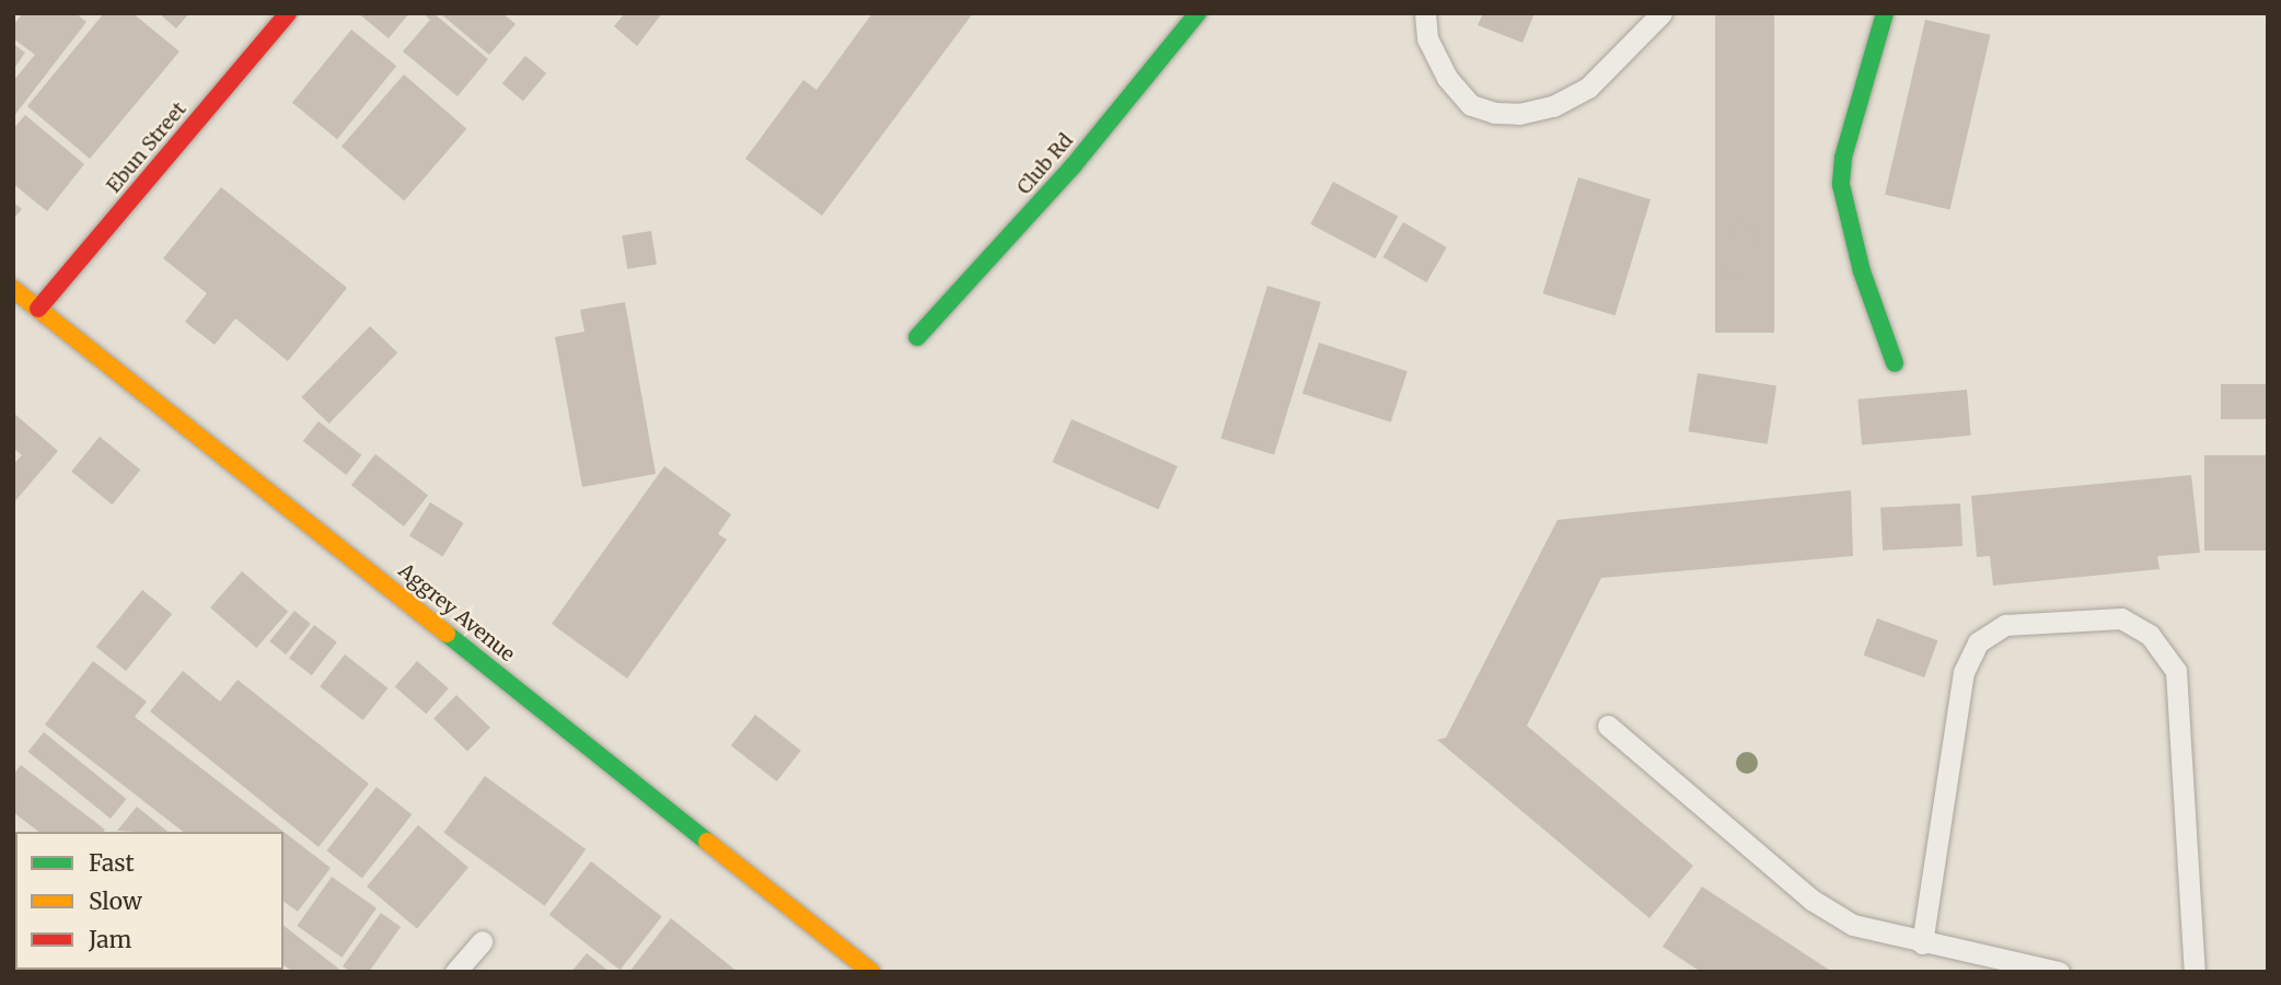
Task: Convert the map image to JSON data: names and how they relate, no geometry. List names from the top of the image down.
{
  "streets": {
    "street": ["Ebun Street", "Club Rd", "Aggrey Avenue"]
  },
  "crossings": [
    ["Ebun Street", "Aggrey Avenue"]
  ],
  "legend": ["Fast", "Slow", "Jam"]
}
